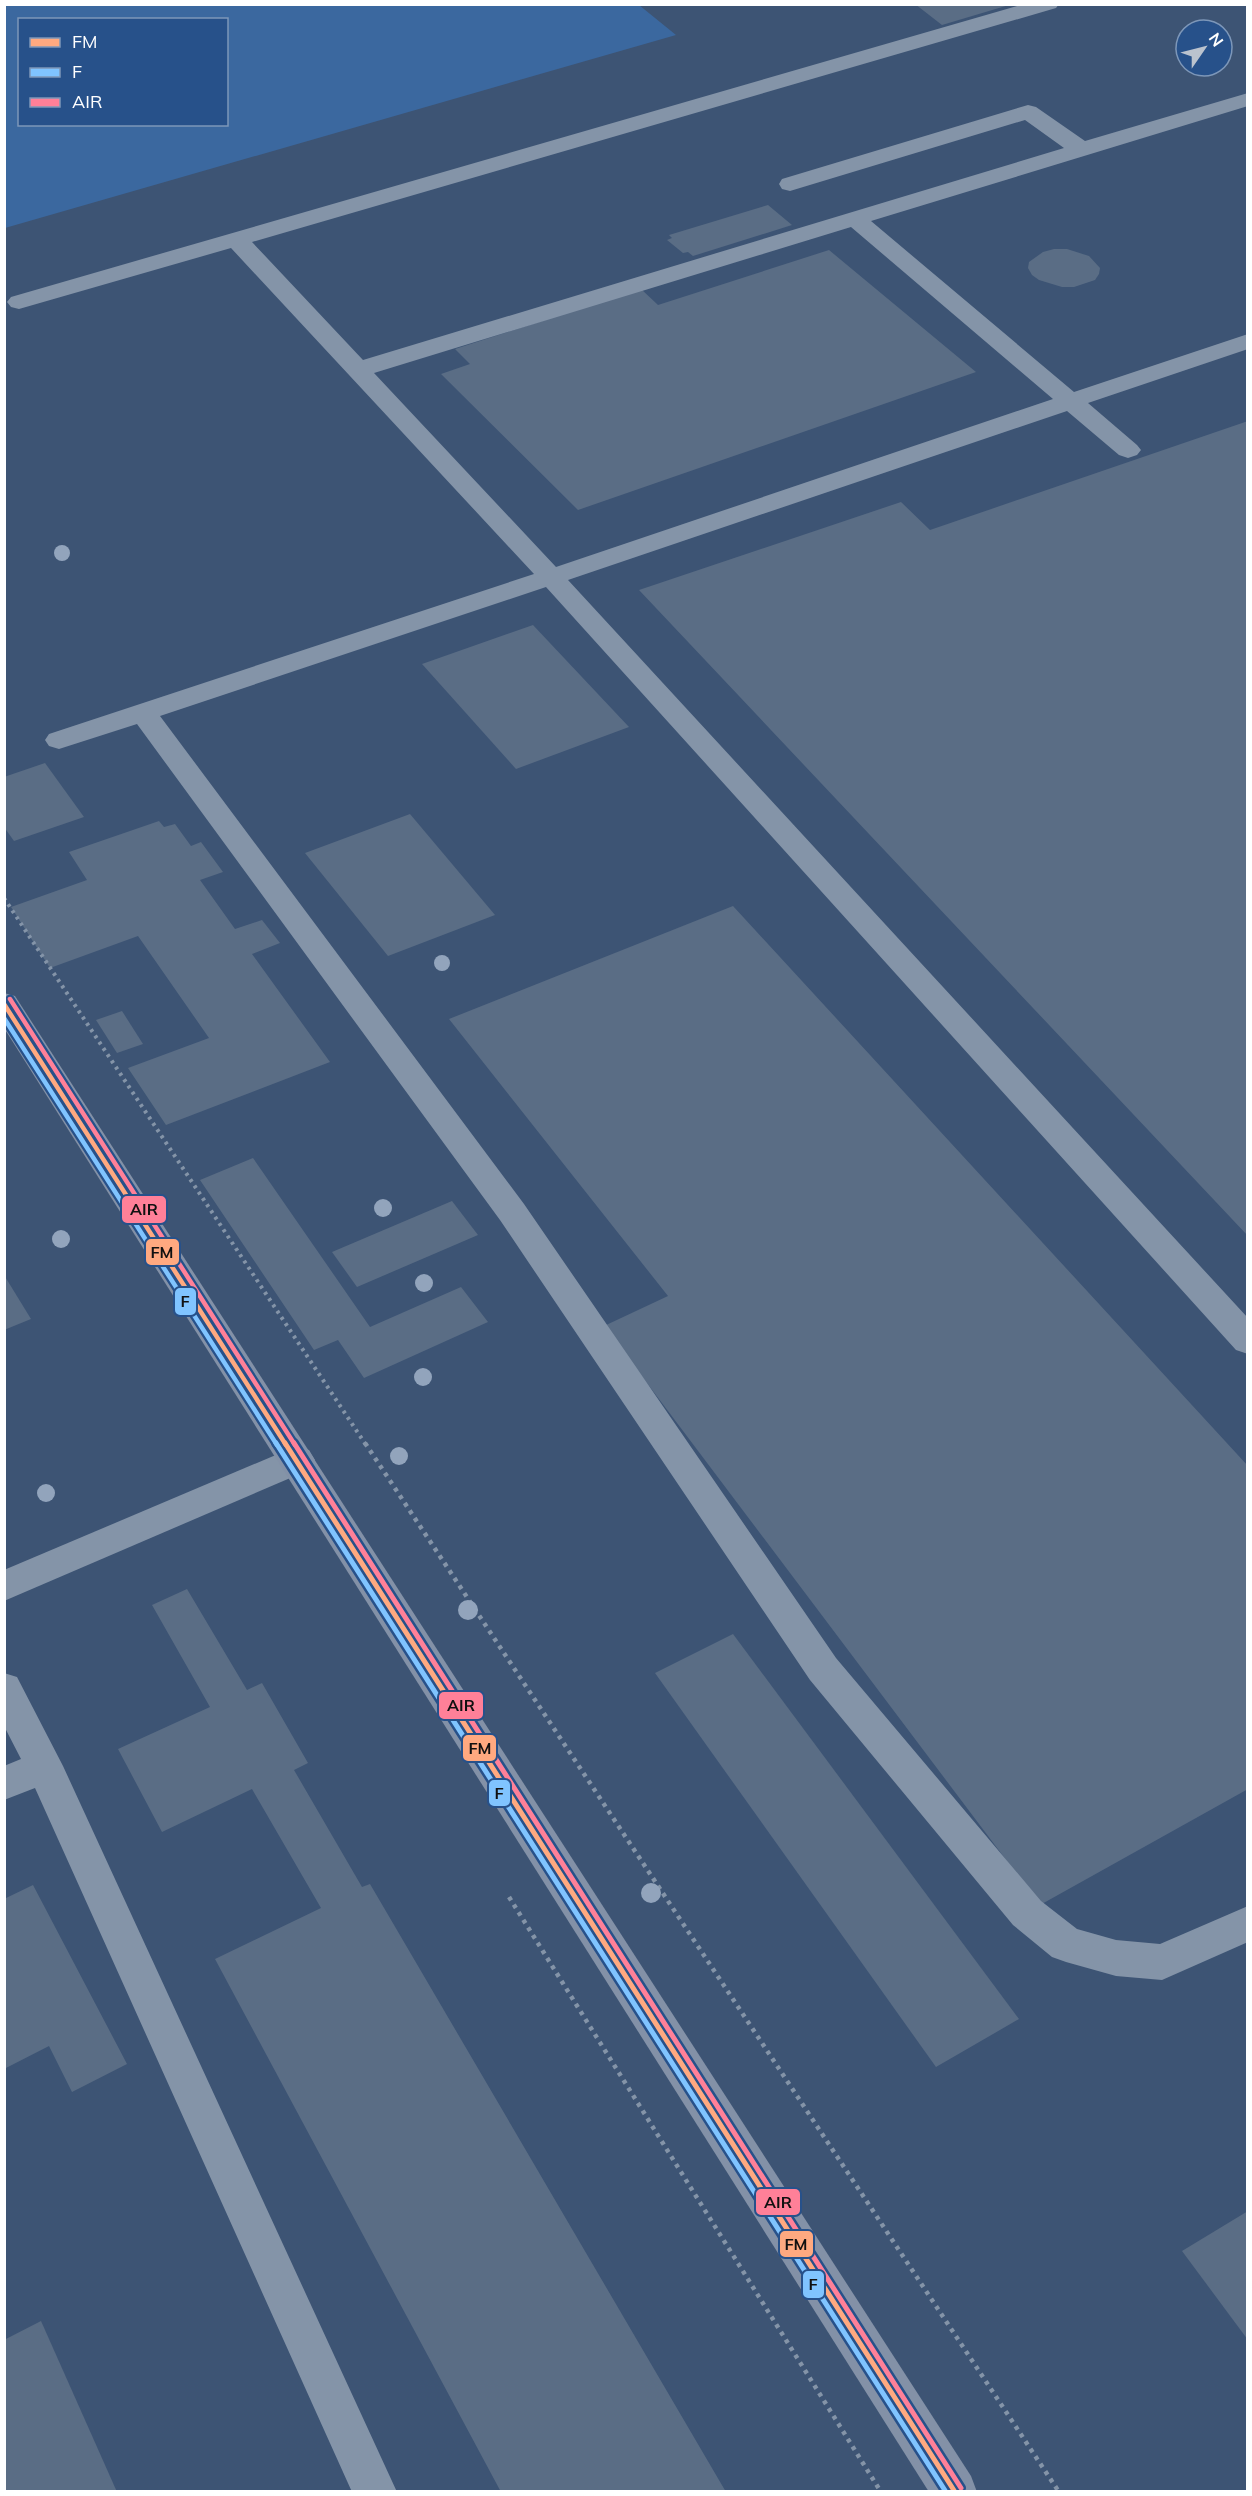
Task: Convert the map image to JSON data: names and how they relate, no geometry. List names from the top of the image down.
{
  "lines": ["transit line AIR", "transit line FM", "transit line F"],
  "legend": ["FM", "F", "AIR"],
  "north": "top right"
}
